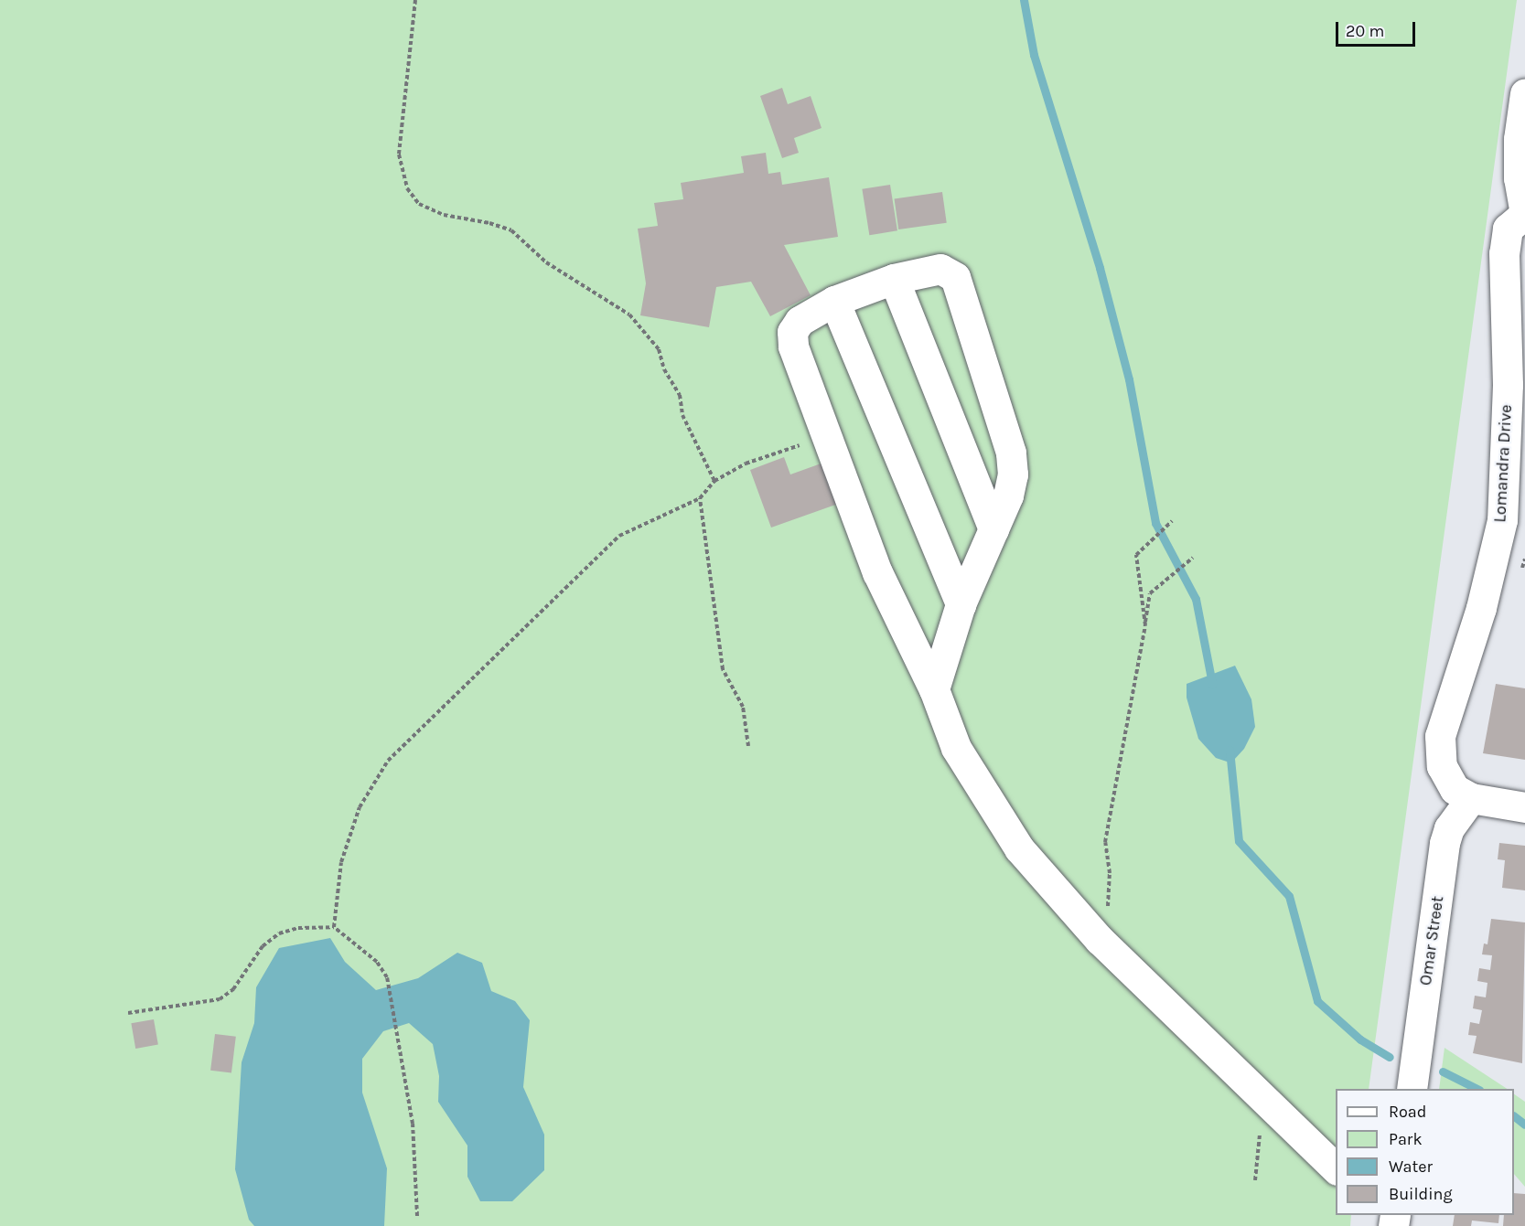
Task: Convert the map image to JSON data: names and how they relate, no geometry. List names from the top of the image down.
{
  "streets": {
    "street": ["Lomandra Drive", "Omar Street"]
  },
  "crossings": [
    ["Lomandra Drive", "Omar Street"]
  ],
  "legend": [
    "Road",
    "Park",
    "Water",
    "Building"
  ],
  "scale_bar": "20 m"
}
